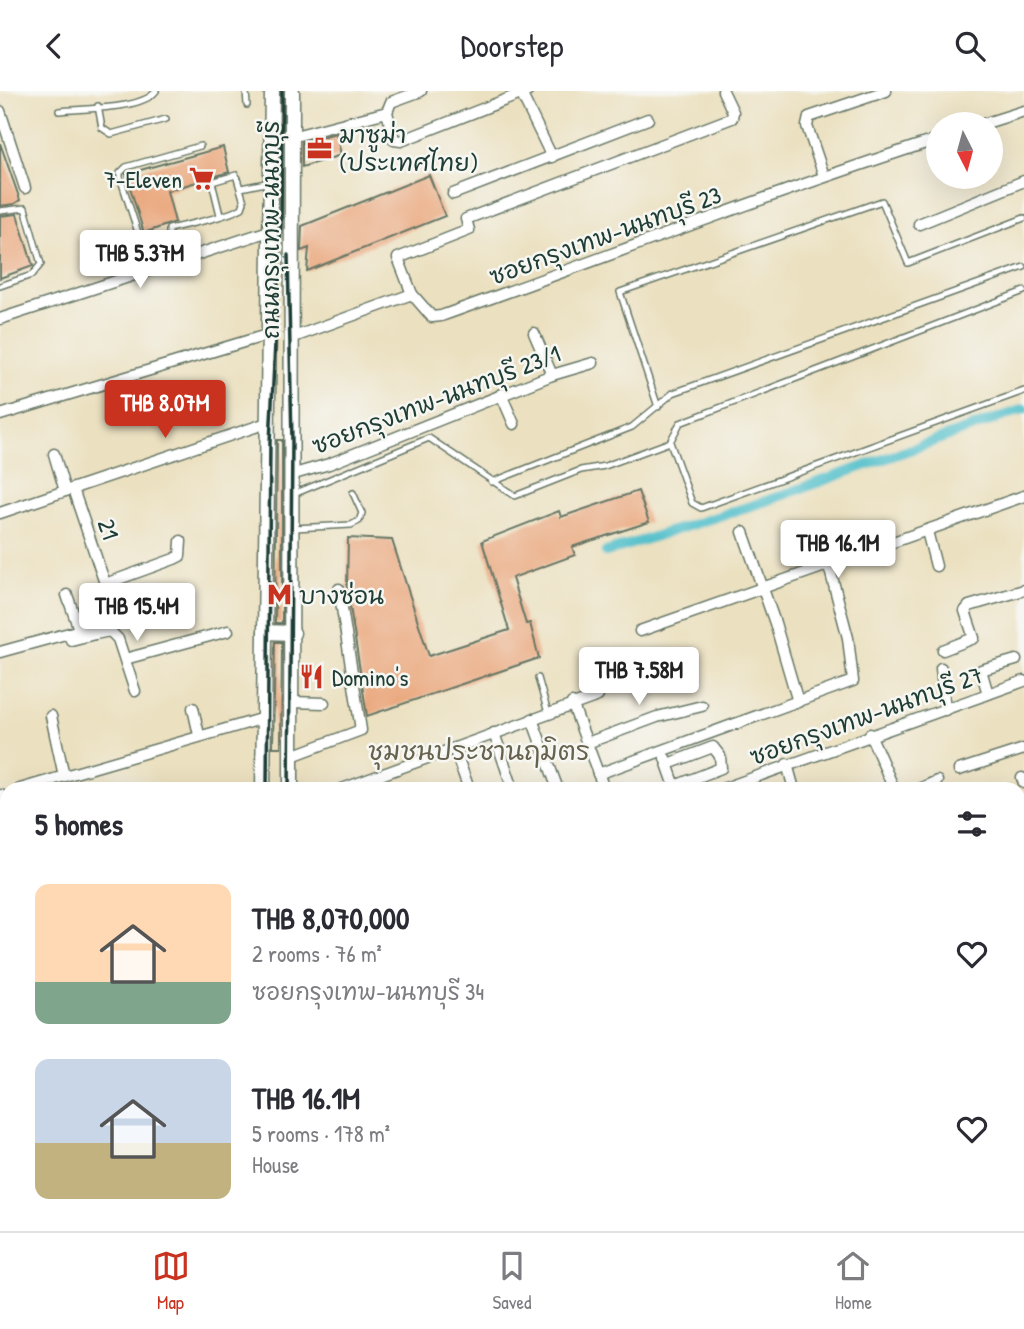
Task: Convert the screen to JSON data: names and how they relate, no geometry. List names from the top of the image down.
{
  "streets": {
    "main road": ["ถนนกรุงเทพ-นนทบุรี"],
    "street": [
      "ซอยกรุงเทพ-นนทบุรี 23",
      "ซอยกรุงเทพ-นนทบุรี 23/1",
      "21",
      "ซอยกรุงเทพ-นนทบุรี 27"
    ]
  },
  "crossings": [
    ["ถนนกรุงเทพ-นนทบุรี", "ซอยกรุงเทพ-นนทบุรี 23/1"]
  ],
  "districts": ["ชุมชนประชานฤมิตร"],
  "places": {
    "office": ["มาซูม่า (ประเทศไทย)"],
    "supermarket": ["7-Eleven"],
    "metro station": ["บางซ่อน"],
    "restaurant": ["Domino's"]
  },
  "north": "bottom",
  "page": {
    "header": "Doorstep",
    "price": [
      "THB 5.37M",
      "THB 8.07M",
      "THB 16.1M",
      "THB 15.4M",
      "THB 7.58M"
    ],
    "heading": "5 homes",
    "list": [
      {
        "name": "THB 8,070,000",
        "note": "2 rooms · 76 m² · ซอยกรุงเทพ-นนทบุรี 34"
      },
      {
        "name": "THB 16.1M",
        "note": "5 rooms · 178 m² · House"
      }
    ],
    "tabs": ["Map", "Saved", "Home"]
  }
}
